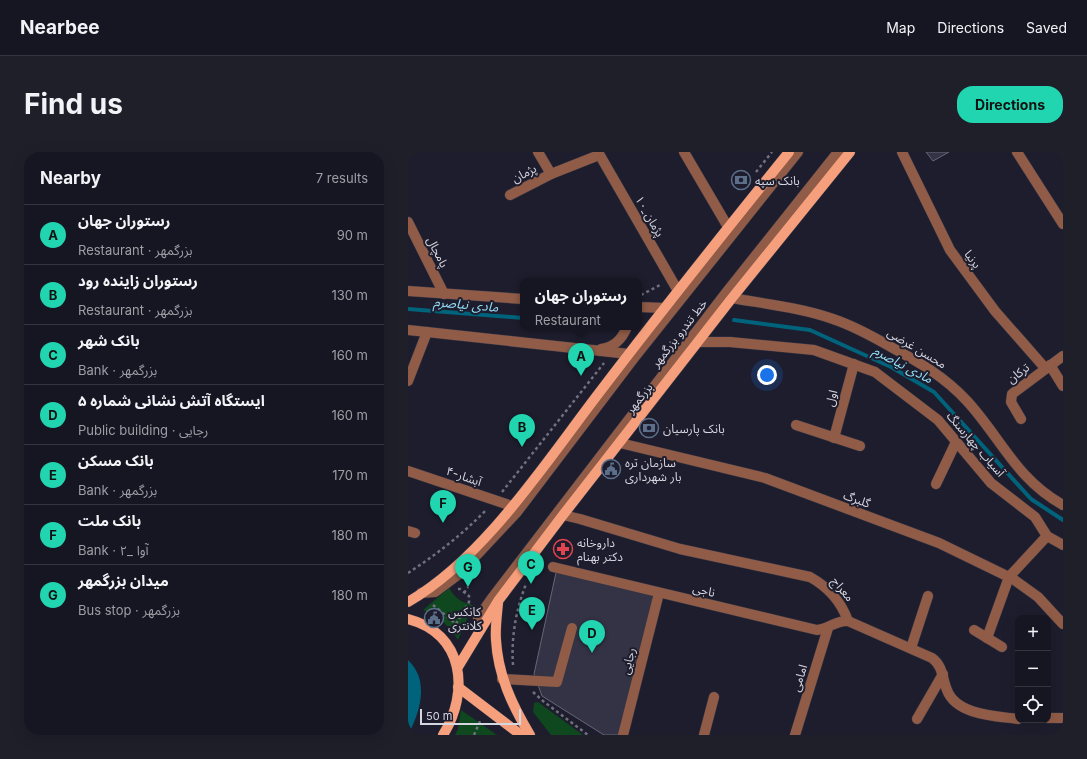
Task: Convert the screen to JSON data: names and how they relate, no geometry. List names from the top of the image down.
{
  "streets": {
    "main road": ["بزرگمهر"],
    "street": [
      "پژمان",
      "۱۰_پژمان",
      "پامچال",
      "پرنیا",
      "خط تندرو بزرگمهر",
      "محسن غرضی",
      "ترکان",
      "اول",
      "آسیاب چهارسنگ",
      "۴-آبشار",
      "گلبرگ",
      "معراج",
      "ناجی",
      "رجایی",
      "امامی"
    ]
  },
  "crossings": [
    ["پژمان", "۱۰_پژمان"],
    ["پرنیا", "ترکان"],
    ["خط تندرو بزرگمهر", "بزرگمهر"],
    ["محسن غرضی", "بزرگمهر"],
    ["بزرگمهر", "آسیاب چهارسنگ"],
    ["بزرگمهر", "گلبرگ"],
    ["بزرگمهر", "معراج"],
    ["اول", "آسیاب چهارسنگ"],
    ["معراج", "ناجی"],
    ["ناجی", "رجایی"],
    ["ناجی", "امامی"]
  ],
  "water": ["مادی نیاصرم"],
  "places": {
    "bank": ["بانک سپه", "بانک پارسیان"],
    "public building": ["سازمان تره بار شهرداری", "کانکس کلانتری"],
    "pharmacy": ["داروخانه دکتر بهنام"]
  },
  "scale_bar": "50 m",
  "page": {
    "header": "Nearbee",
    "nav": ["Map", "Directions", "Saved"],
    "buttons": "Directions",
    "title": "Find us",
    "heading": ["Nearby", "7 results"],
    "list": [
      {
        "mark": "A",
        "name": "رستوران جهان",
        "note": "Restaurant · بزرگمهر",
        "value": "90 m"
      },
      {
        "mark": "B",
        "name": "رستوران زاینده رود",
        "note": "Restaurant · بزرگمهر",
        "value": "130 m"
      },
      {
        "mark": "C",
        "name": "بانک شهر",
        "note": "Bank · بزرگمهر",
        "value": "160 m"
      },
      {
        "mark": "D",
        "name": "ایستگاه آتش نشانی شماره ۵",
        "note": "Public building · رجایی",
        "value": "160 m"
      },
      {
        "mark": "E",
        "name": "بانک مسکن",
        "note": "Bank · بزرگمهر",
        "value": "170 m"
      },
      {
        "mark": "F",
        "name": "بانک ملت",
        "note": "Bank · ۲_ آوا",
        "value": "180 m"
      },
      {
        "mark": "G",
        "name": "میدان بزرگمهر",
        "note": "Bus stop · بزرگمهر",
        "value": "180 m"
      }
    ],
    "popup": ["رستوران جهان", "Restaurant"],
    "pins": [
      "A",
      "B",
      "F",
      "C",
      "G",
      "E",
      "D"
    ],
    "map_buttons": ["+", "−"],
    "scale": "50 m"
  }
}
